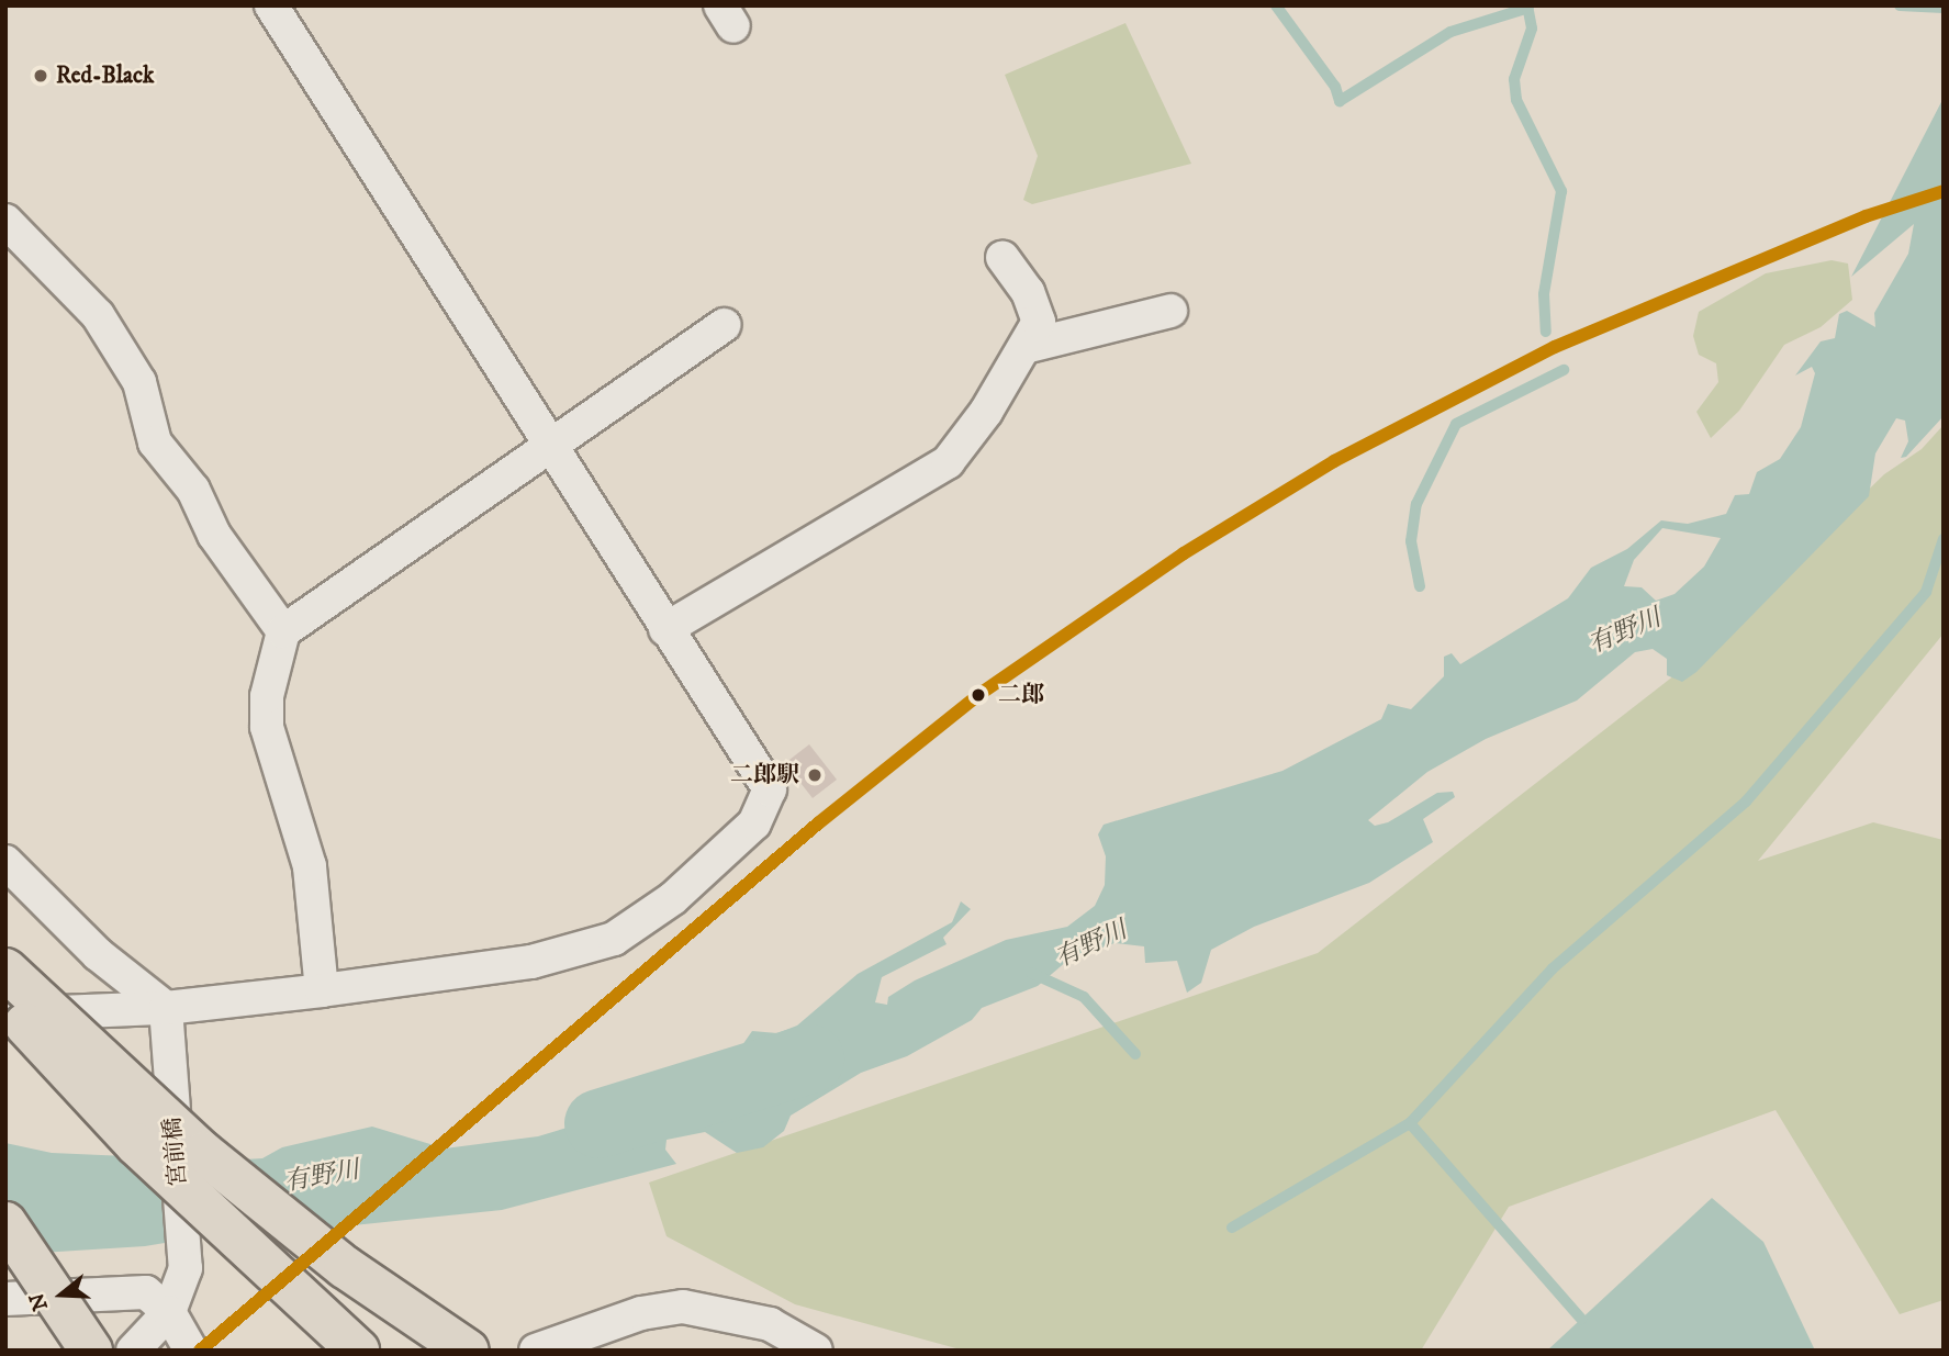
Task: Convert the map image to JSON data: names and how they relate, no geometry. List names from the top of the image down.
{
  "streets": {
    "street": ["宮前橋"]
  },
  "water": ["有野川"],
  "places": ["Red-Black", "二郎", "二郎駅"],
  "north": "left"
}
